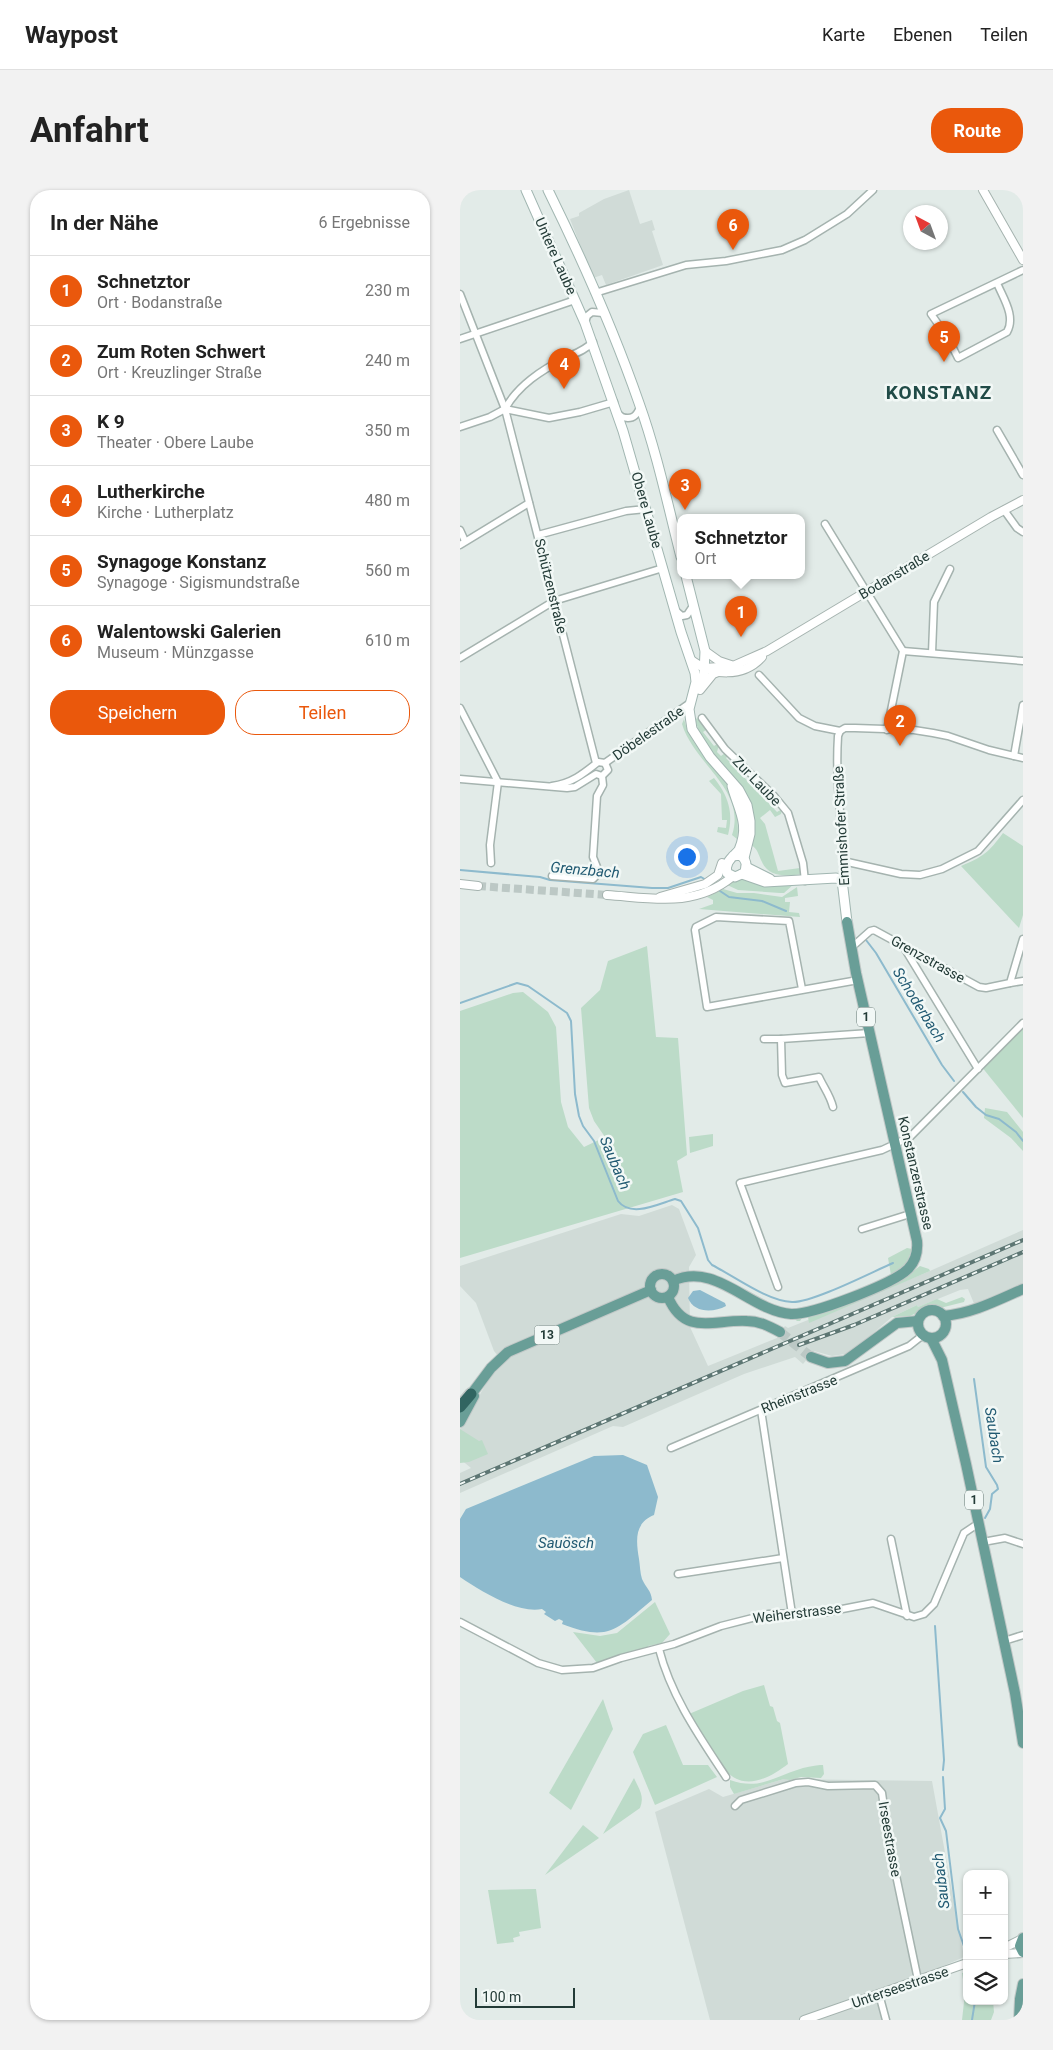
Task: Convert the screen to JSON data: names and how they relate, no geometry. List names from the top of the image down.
{
  "streets": {
    "main road": [
      "Untere Laube",
      "Obere Laube",
      "Döbelestraße",
      "Emmishofer Straße",
      "1",
      "Konstanzerstrasse",
      "13"
    ],
    "street": [
      "Bodanstraße",
      "Schützenstraße",
      "Zur Laube",
      "Grenzstrasse",
      "Rheinstrasse",
      "Weiherstrasse",
      "Irseestrasse",
      "Unterseestrasse"
    ]
  },
  "crossings": [
    ["Untere Laube", "Obere Laube"],
    ["Obere Laube", "Bodanstraße"],
    ["Obere Laube", "Döbelestraße"],
    ["Bodanstraße", "Döbelestraße"],
    ["Schützenstraße", "Döbelestraße"],
    ["Emmishofer Straße", "Konstanzerstrasse"],
    ["Grenzstrasse", "Konstanzerstrasse"],
    ["1", "Rheinstrasse"],
    ["Konstanzerstrasse", "13"],
    ["Irseestrasse", "Unterseestrasse"]
  ],
  "districts": ["KONSTANZ"],
  "water": [
    "Grenzbach",
    "Schoderbach",
    "Saubach",
    "Sauösch"
  ],
  "scale_bar": "100 m",
  "north": "top left",
  "page": {
    "header": "Waypost",
    "nav": ["Karte", "Ebenen", "Teilen"],
    "buttons": [
      "Route",
      ["Speichern", "Teilen"]
    ],
    "title": "Anfahrt",
    "heading": ["In der Nähe", "6 Ergebnisse"],
    "pins": [
      "6",
      "5",
      "4",
      "3",
      "1",
      "2"
    ],
    "list": [
      {
        "mark": "1",
        "name": "Schnetztor",
        "note": "Ort · Bodanstraße",
        "value": "230 m"
      },
      {
        "mark": "2",
        "name": "Zum Roten Schwert",
        "note": "Ort · Kreuzlinger Straße",
        "value": "240 m"
      },
      {
        "mark": "3",
        "name": "K 9",
        "note": "Theater · Obere Laube",
        "value": "350 m"
      },
      {
        "mark": "4",
        "name": "Lutherkirche",
        "note": "Kirche · Lutherplatz",
        "value": "480 m"
      },
      {
        "mark": "5",
        "name": "Synagoge Konstanz",
        "note": "Synagoge · Sigismundstraße",
        "value": "560 m"
      },
      {
        "mark": "6",
        "name": "Walentowski Galerien",
        "note": "Museum · Münzgasse",
        "value": "610 m"
      }
    ],
    "popup": ["Schnetztor", "Ort"],
    "map_buttons": ["+", "−"],
    "scale": "100 m"
  }
}
